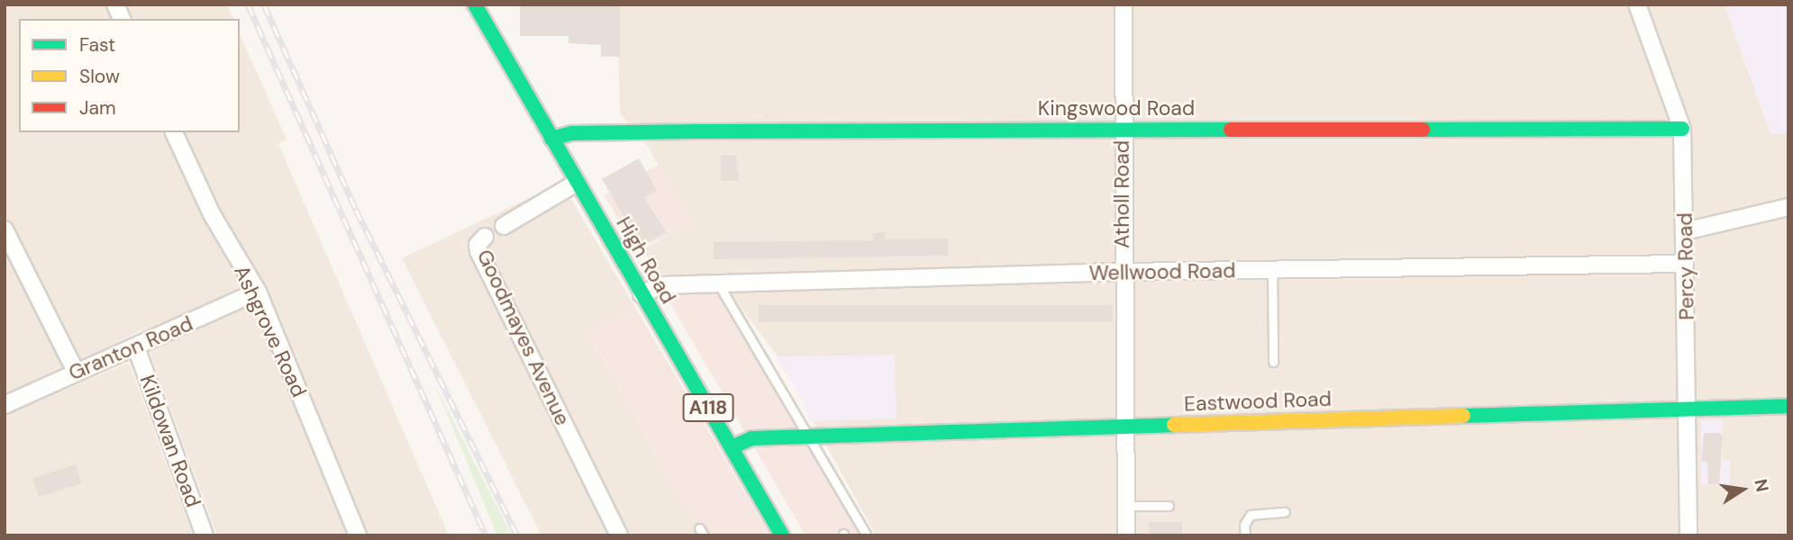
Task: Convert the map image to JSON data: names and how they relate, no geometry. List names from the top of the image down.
{
  "streets": {
    "street": [
      "Kingswood Road",
      "Atholl Road",
      "High Road",
      "Percy Road",
      "Wellwood Road",
      "Ashgrove Road",
      "Goodmayes Avenue",
      "Granton Road",
      "Eastwood Road",
      "A118",
      "Kildowan Road"
    ]
  },
  "crossings": [
    ["Kingswood Road", "Atholl Road"],
    ["Kingswood Road", "High Road"],
    ["Kingswood Road", "Percy Road"],
    ["Atholl Road", "Wellwood Road"],
    ["Atholl Road", "Eastwood Road"],
    ["High Road", "Wellwood Road"],
    ["High Road", "Goodmayes Avenue"],
    ["High Road", "Eastwood Road"],
    ["Percy Road", "Wellwood Road"],
    ["Percy Road", "Eastwood Road"],
    ["Ashgrove Road", "Granton Road"],
    ["Granton Road", "Kildowan Road"]
  ],
  "legend": ["Fast", "Slow", "Jam"],
  "north": "right"
}
